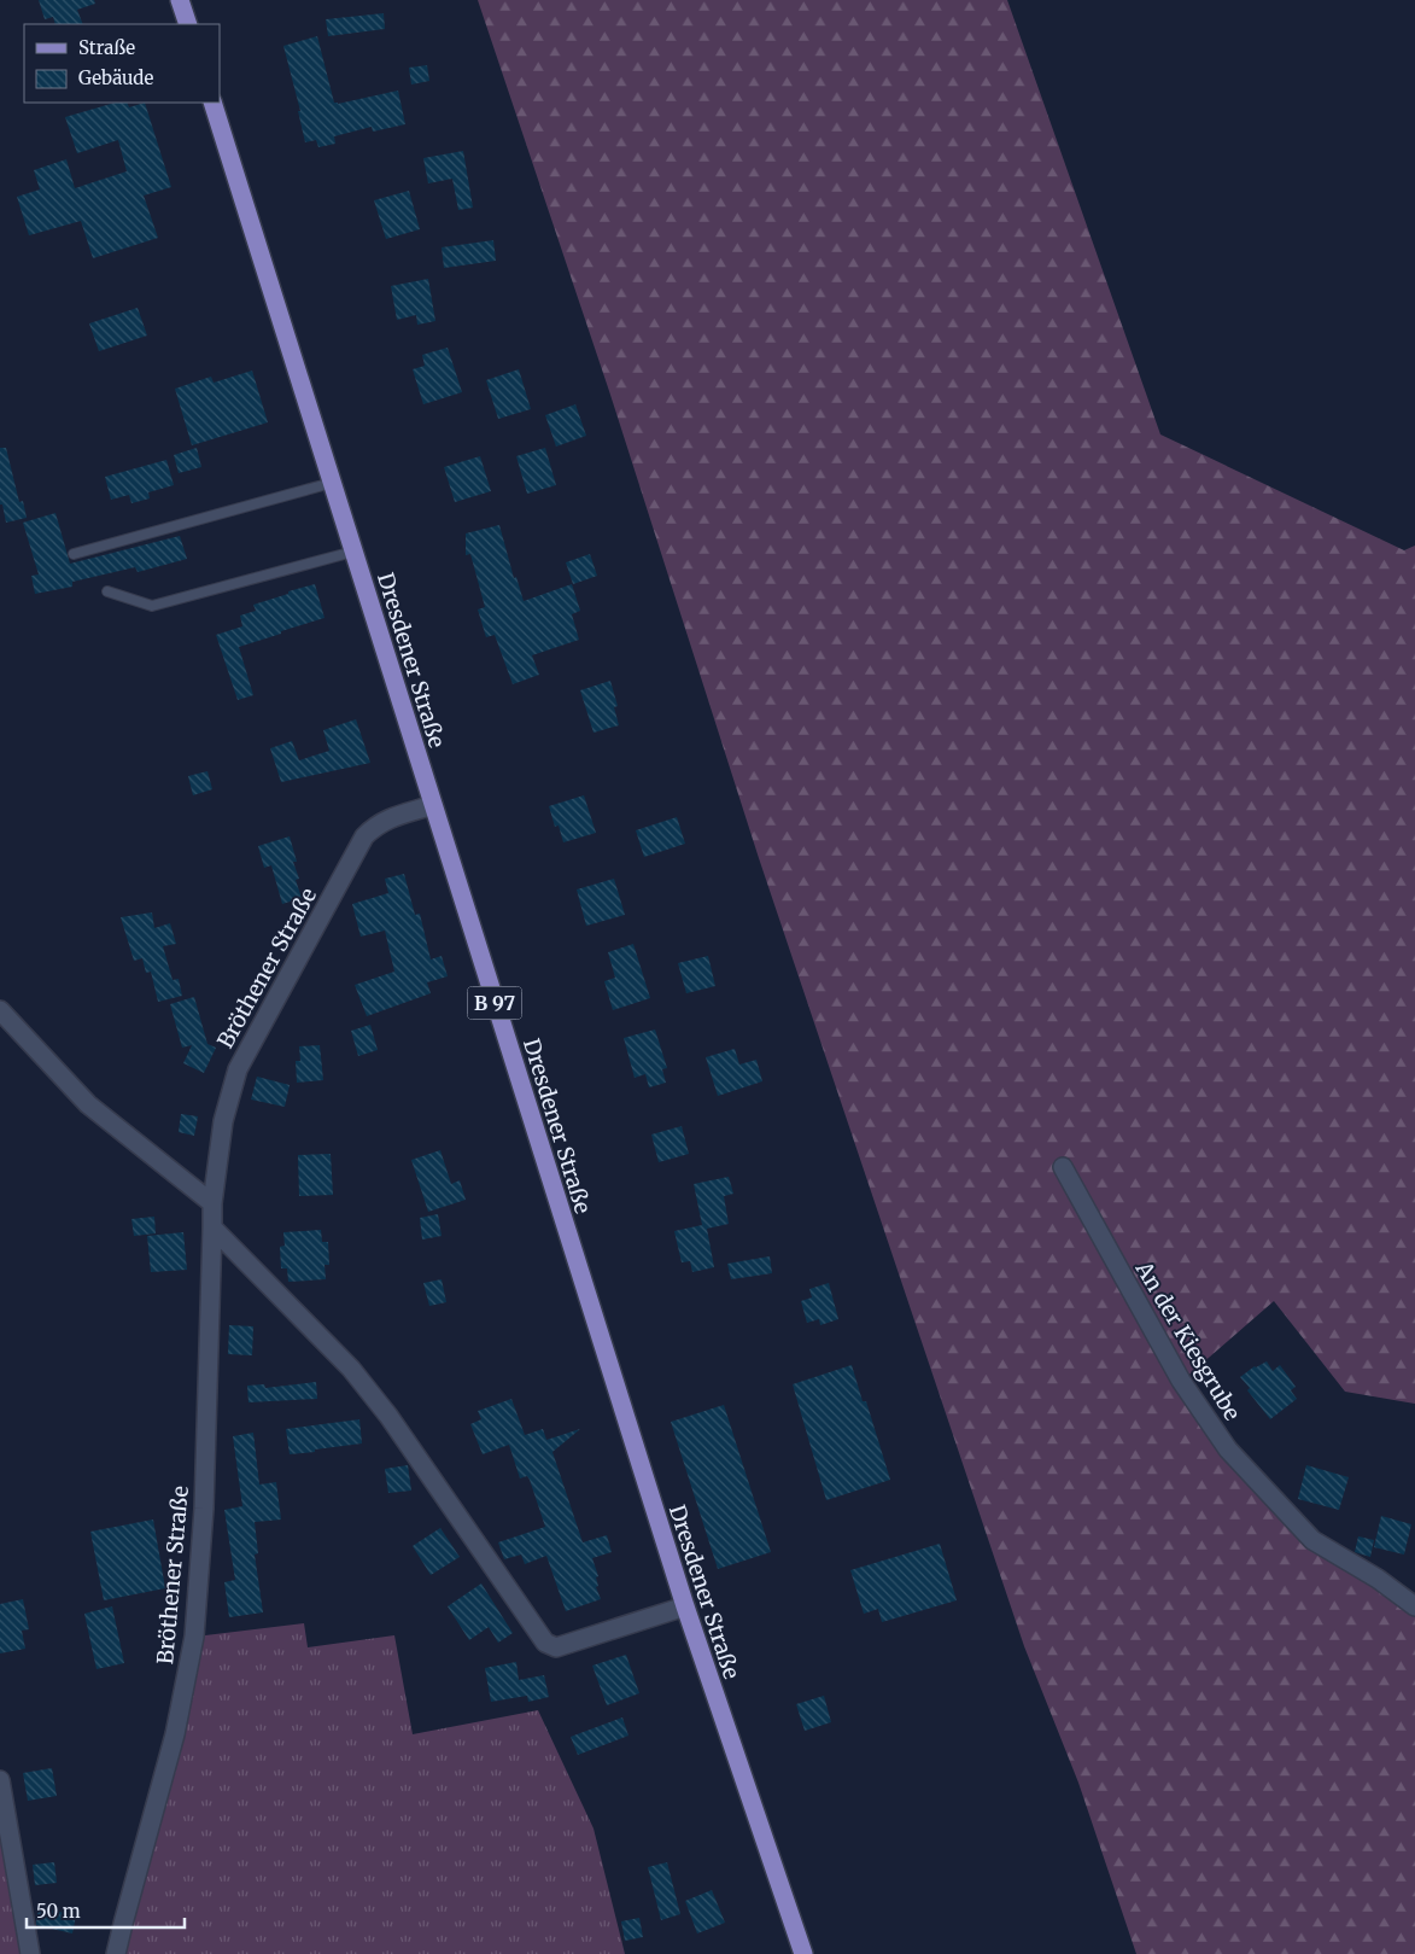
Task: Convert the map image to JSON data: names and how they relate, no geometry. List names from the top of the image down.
{
  "streets": {
    "main road": ["Dresdener Straße", "B 97"],
    "street": ["Bröthener Straße", "An der Kiesgrube"]
  },
  "crossings": [
    ["Dresdener Straße", "Bröthener Straße"]
  ],
  "legend": ["Straße", "Gebäude"],
  "scale_bar": "50 m"
}
